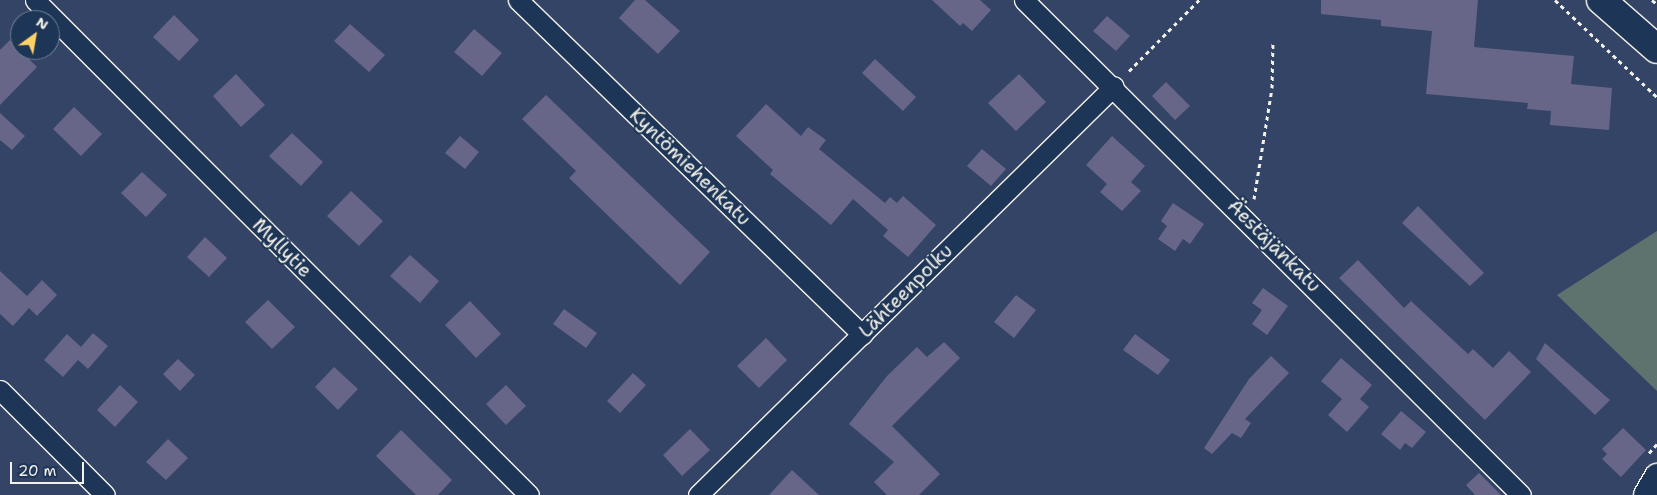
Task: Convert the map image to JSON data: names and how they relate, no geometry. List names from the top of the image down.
{
  "streets": {
    "street": [
      "Kyntömiehenkatu",
      "Äestäjänkatu",
      "Myllytie",
      "Lähteenpolku"
    ]
  },
  "crossings": [
    ["Kyntömiehenkatu", "Lähteenpolku"],
    ["Äestäjänkatu", "Lähteenpolku"]
  ],
  "scale_bar": "20 m",
  "north": "top right"
}
